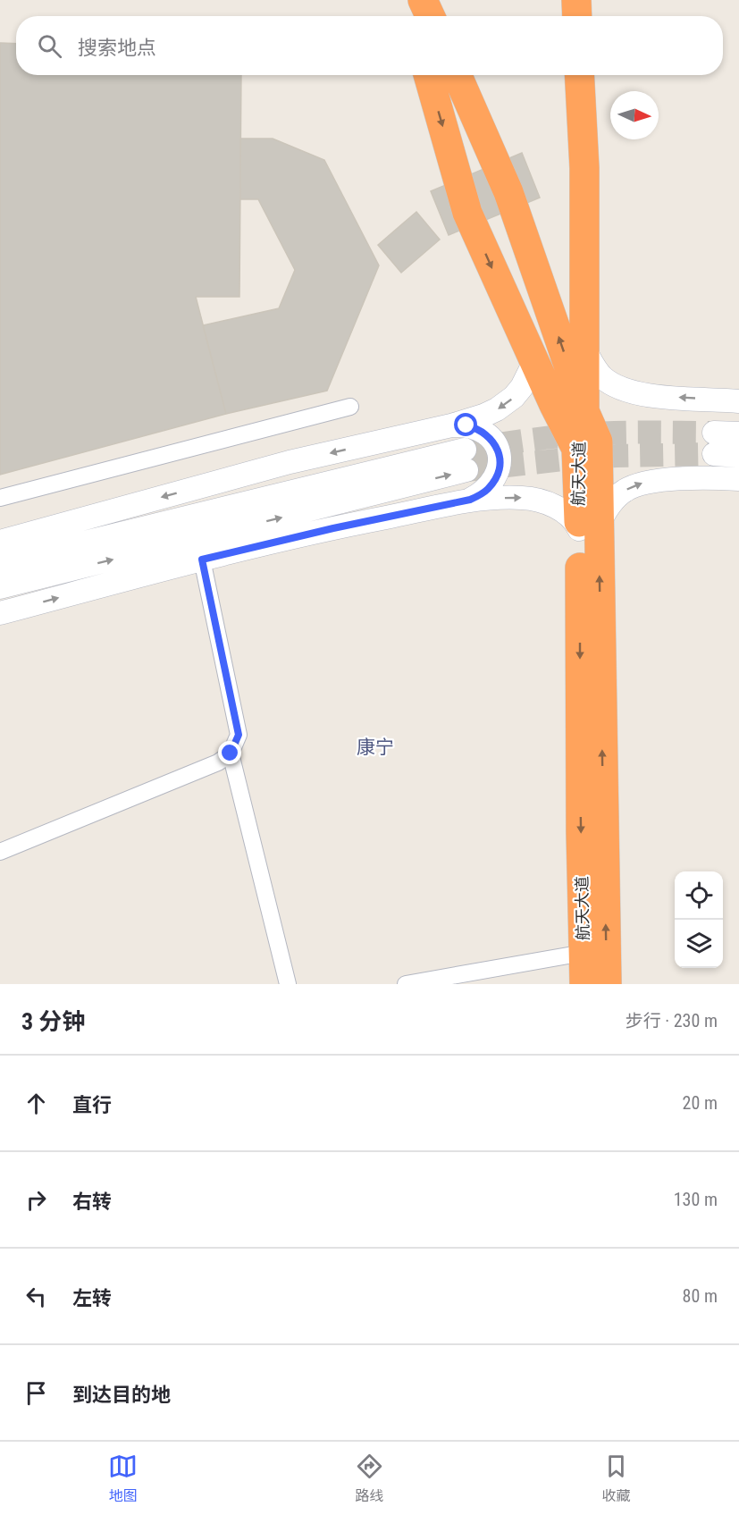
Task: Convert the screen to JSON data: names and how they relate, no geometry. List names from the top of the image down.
{
  "streets": {
    "highway": ["航天大道"]
  },
  "districts": ["康宁"],
  "north": "right",
  "page": {
    "search": "搜索地点",
    "heading": ["3 分钟", "步行 · 230 m"],
    "list": [
      ["直行", "20 m"],
      ["右转", "130 m"],
      ["左转", "80 m"],
      "到达目的地"
    ],
    "nav": ["地图", "路线", "收藏"]
  }
}
